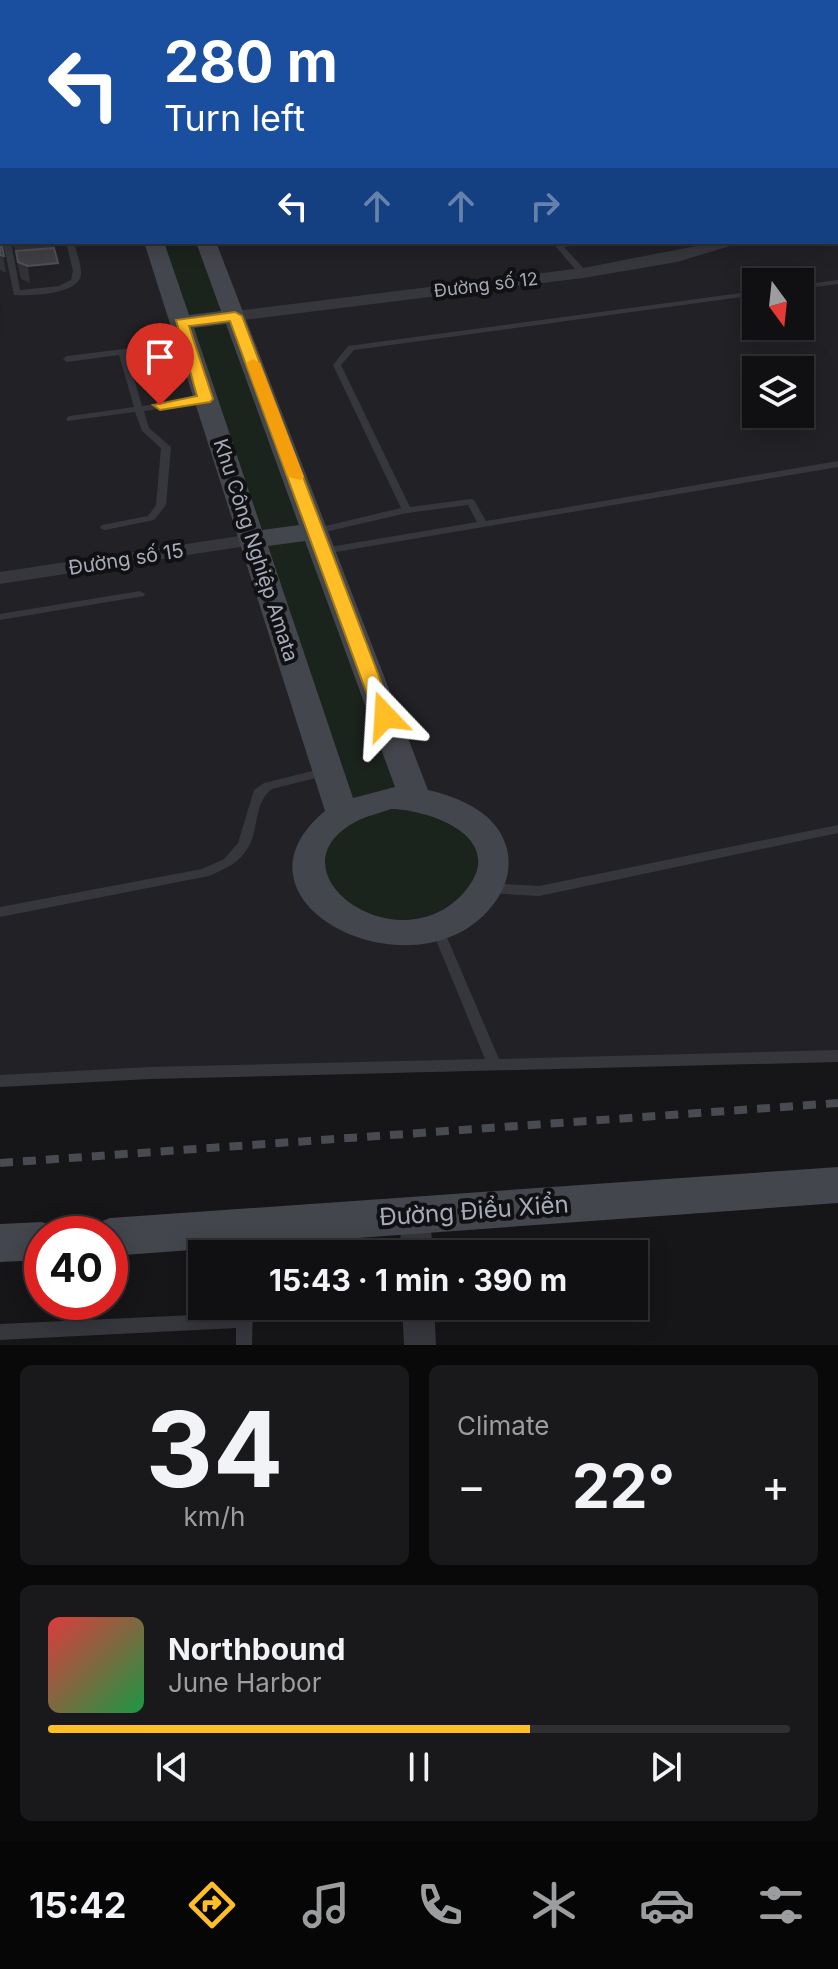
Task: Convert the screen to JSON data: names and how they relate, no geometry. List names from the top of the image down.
{
  "streets": {
    "street": [
      "Đường số 12",
      "Khu Công Nghiệp Amata",
      "Đường số 15",
      "Đường Điểu Xiển"
    ]
  },
  "crossings": [
    ["Khu Công Nghiệp Amata", "Đường số 15"]
  ],
  "north": "bottom",
  "page": {
    "turn": ["280 m", "Turn left"],
    "limit": "40",
    "trip": "15:43 · 1 min · 390 m",
    "tile": [
      ["34", "km/h"],
      "Climate"
    ],
    "heat": ["−", "22°", "+"],
    "song": ["Northbound", "June Harbor"],
    "tabs": "15:42"
  }
}
